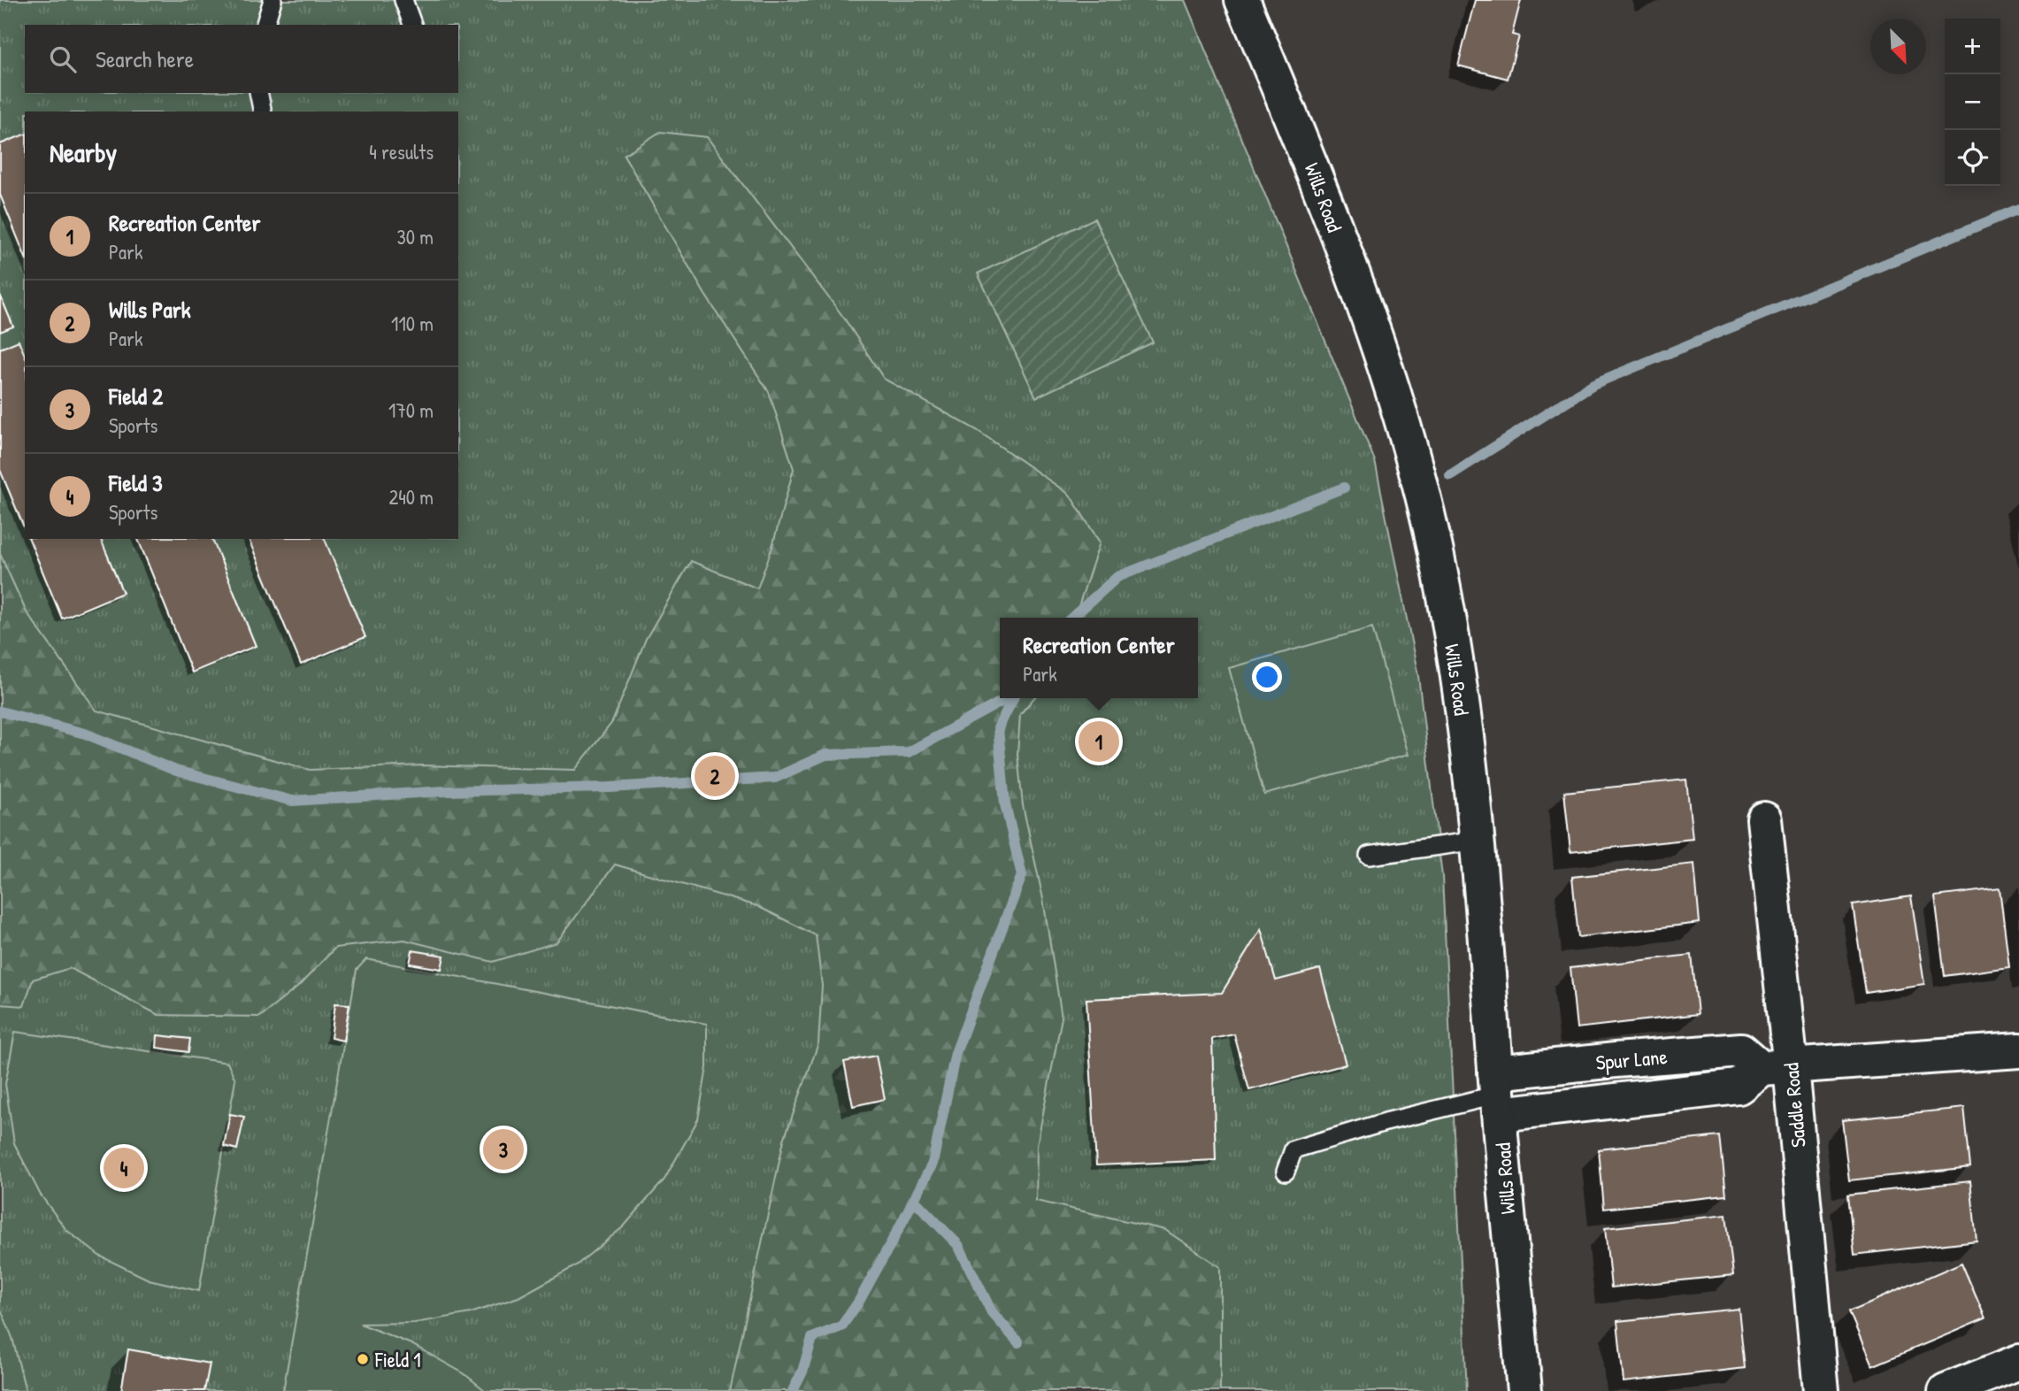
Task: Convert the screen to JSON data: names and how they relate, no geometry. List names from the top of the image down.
{
  "streets": {
    "street": ["Wills Road", "Spur Lane", "Saddle Road"]
  },
  "crossings": [
    ["Wills Road", "Spur Lane"],
    ["Spur Lane", "Saddle Road"]
  ],
  "places": ["Field 1"],
  "north": "bottom right",
  "page": {
    "map_buttons": ["+", "−"],
    "search": "Search here",
    "heading": ["Nearby", "4 results"],
    "list": [
      {
        "mark": "1",
        "name": "Recreation Center",
        "note": "Park",
        "value": "30 m"
      },
      {
        "mark": "2",
        "name": "Wills Park",
        "note": "Park",
        "value": "110 m"
      },
      {
        "mark": "3",
        "name": "Field 2",
        "note": "Sports",
        "value": "170 m"
      },
      {
        "mark": "4",
        "name": "Field 3",
        "note": "Sports",
        "value": "240 m"
      }
    ],
    "popup": ["Recreation Center", "Park"],
    "pins": [
      "1",
      "2",
      "3",
      "4"
    ]
  }
}
